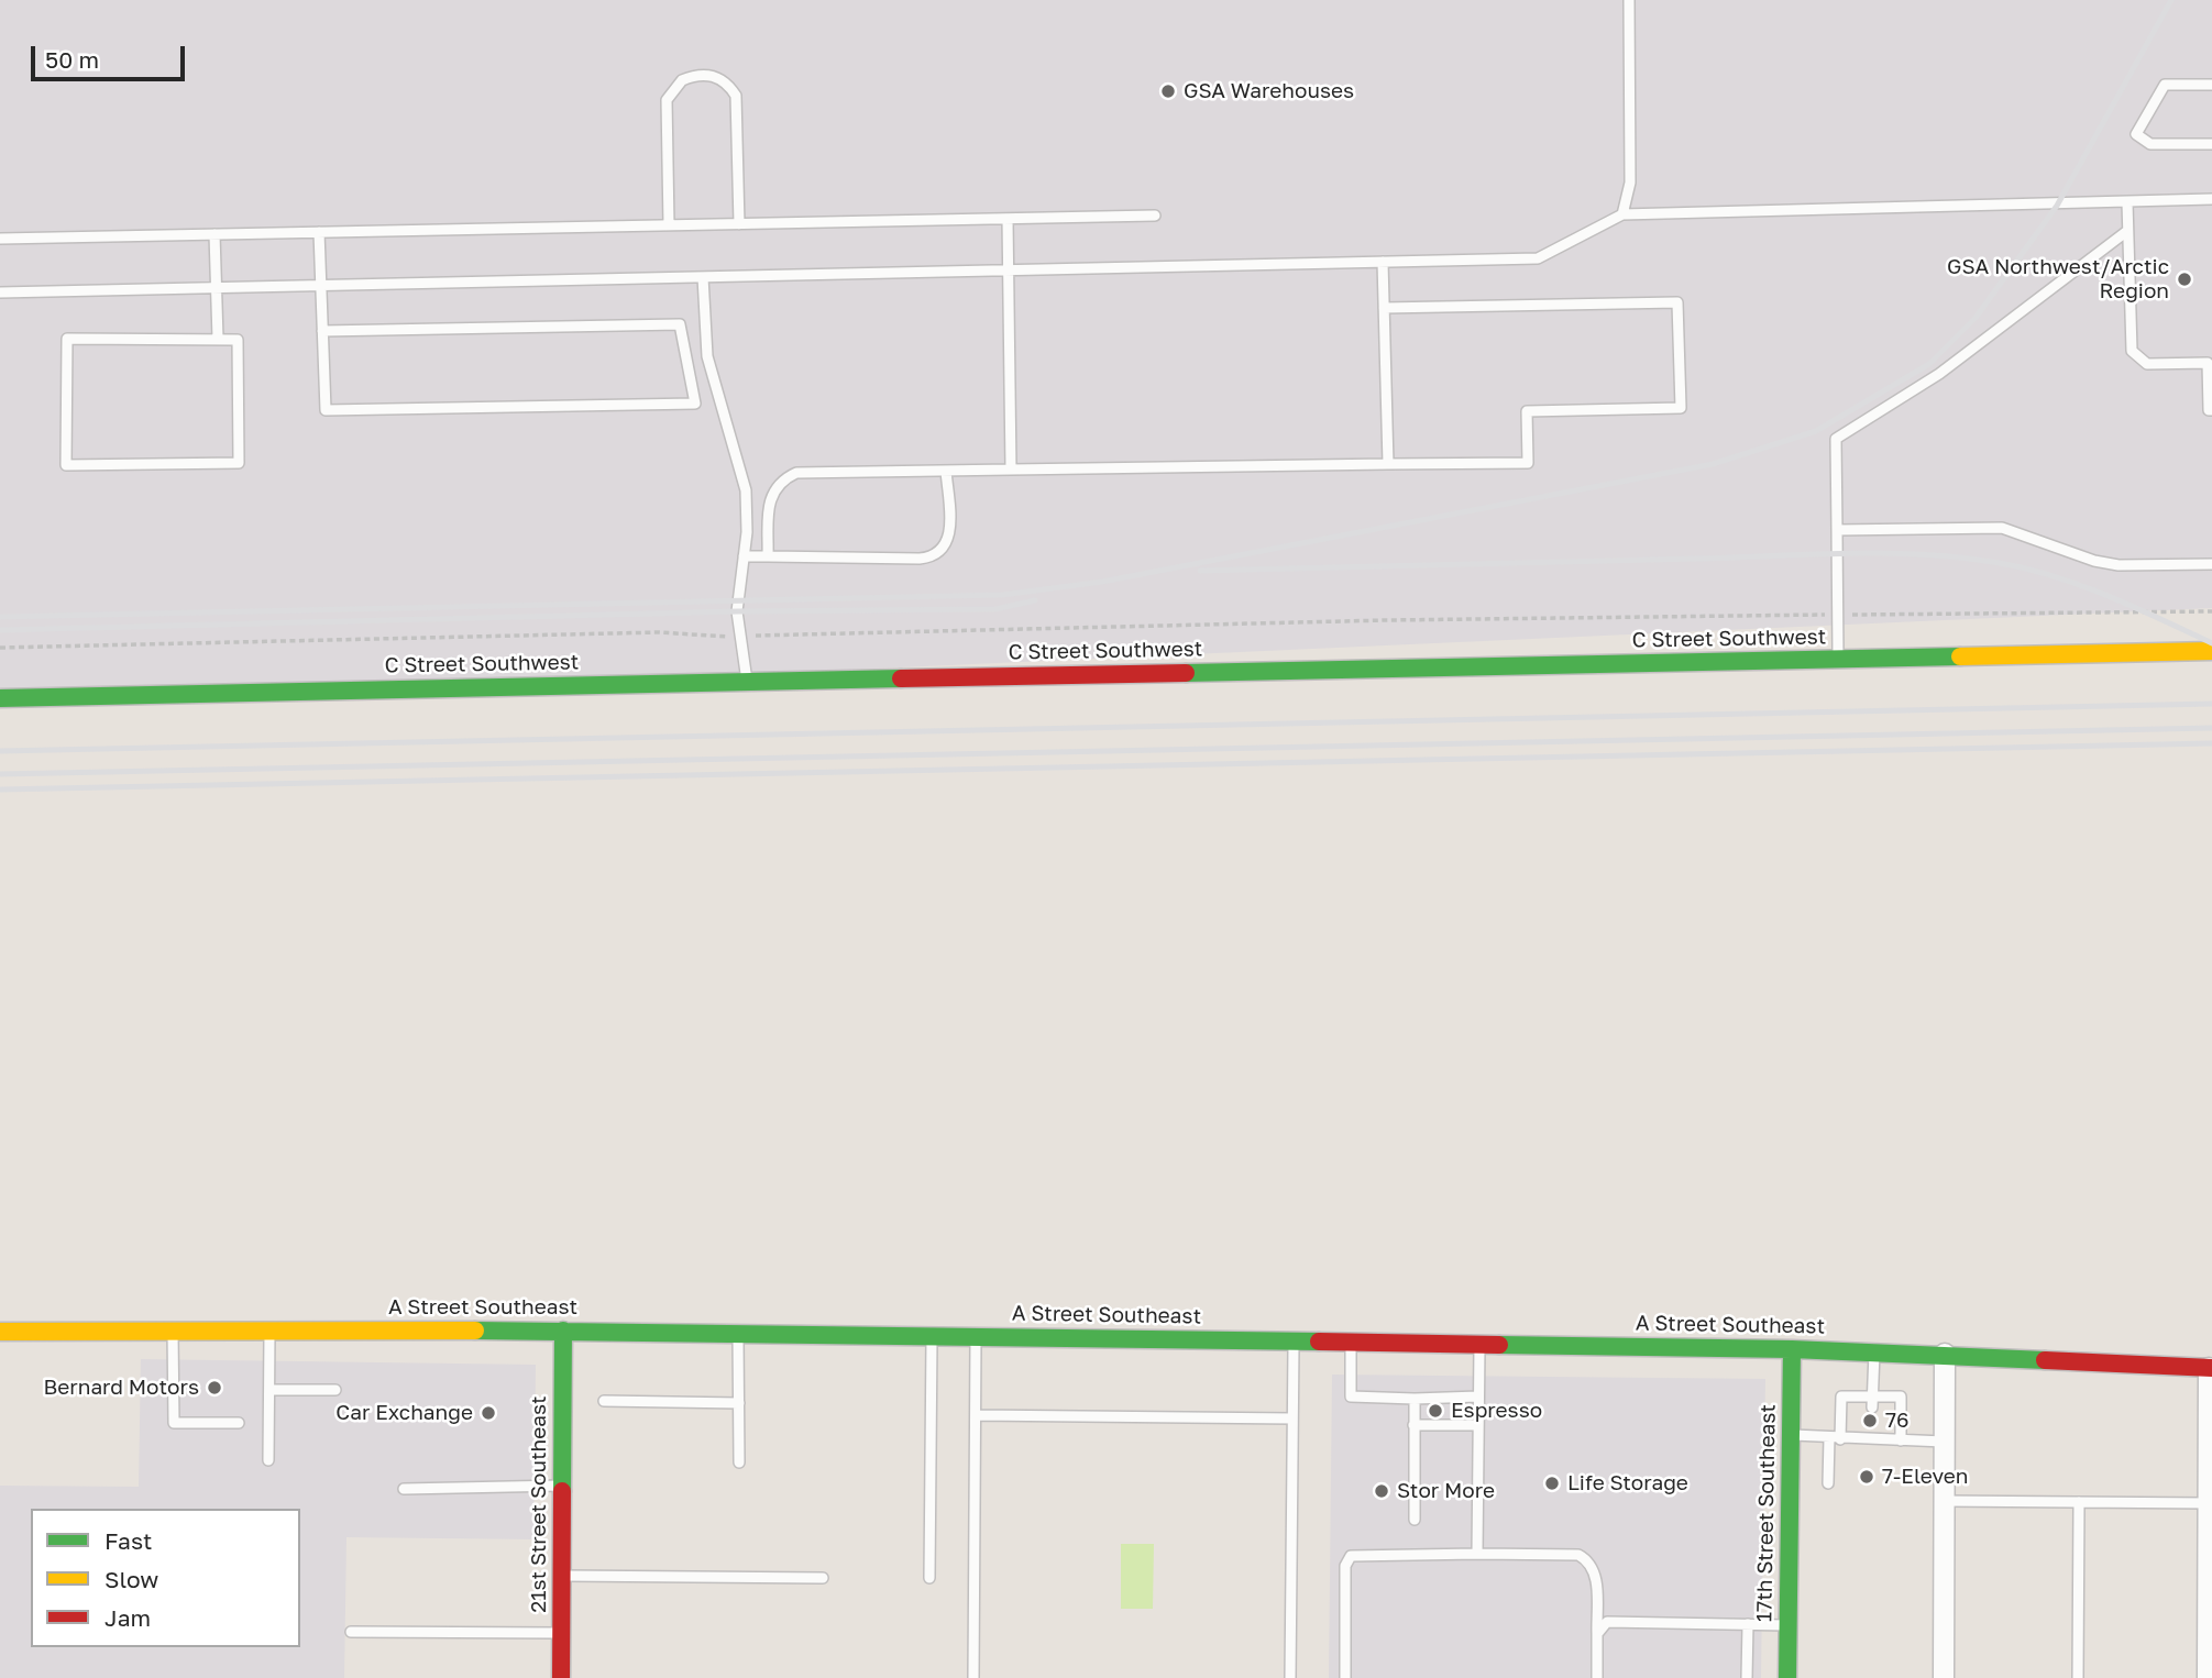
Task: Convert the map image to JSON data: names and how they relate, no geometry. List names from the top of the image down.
{
  "streets": {
    "main road": [
      "C Street Southwest",
      "A Street Southeast",
      "21st Street Southeast",
      "17th Street Southeast"
    ]
  },
  "crossings": [
    ["A Street Southeast", "21st Street Southeast"],
    ["A Street Southeast", "17th Street Southeast"]
  ],
  "places": [
    "GSA Warehouses",
    "GSA Northwest/Arctic Region",
    "Bernard Motors",
    "Espresso",
    "Car Exchange",
    "76",
    "7-Eleven",
    "Life Storage",
    "Stor More"
  ],
  "legend": ["Fast", "Slow", "Jam"],
  "scale_bar": "50 m"
}
